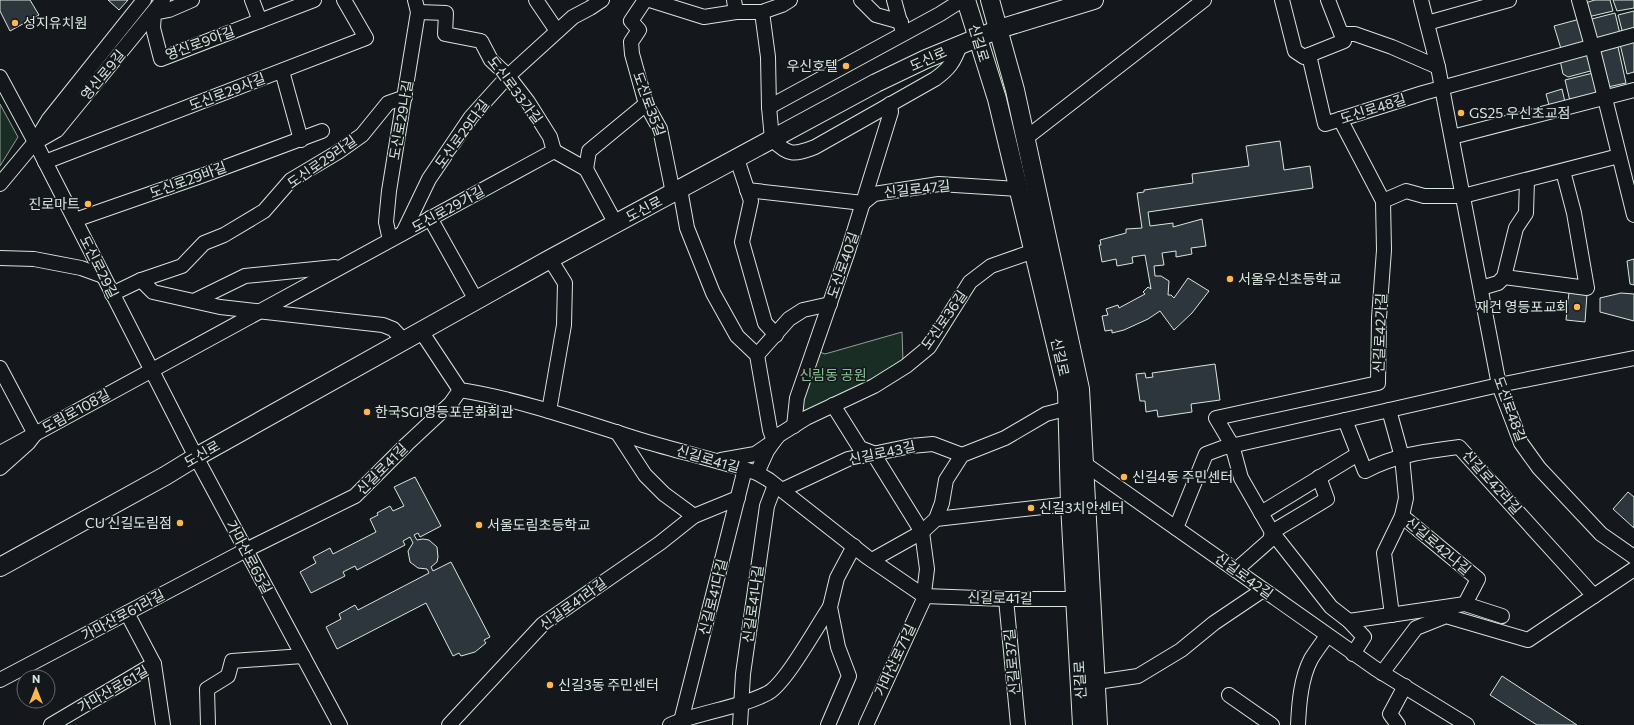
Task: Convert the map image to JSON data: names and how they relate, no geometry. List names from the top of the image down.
{
  "streets": {
    "main road": ["신길로", "도신로"],
    "street": [
      "영신로9아길",
      "영신로9길",
      "도신로33가길",
      "도신로29사길",
      "도신로35길",
      "도신로48길",
      "도신로29나길",
      "도신로29다길",
      "도신로29라길",
      "도신로29바길",
      "신길로47길",
      "도신로29가길",
      "도신로40길",
      "도신로29길",
      "도신로36길",
      "신길로42가길",
      "도림로108길",
      "신길로43길",
      "신길로41길",
      "신길로42라길",
      "신길로42나길",
      "가마산로65길",
      "신길로42길",
      "신길로41다길",
      "신길로41라길",
      "신길로41나길",
      "가마산로61라길",
      "가마산로71길",
      "신길로37길",
      "가마산로61길"
    ]
  },
  "crossings": [
    ["영신로9아길", "영신로9길"],
    ["신길로", "도신로"],
    ["신길로", "신길로47길"],
    ["신길로", "도신로36길"],
    ["신길로", "신길로41길"],
    ["신길로", "신길로42길"],
    ["도신로", "도신로35길"],
    ["도신로", "도신로29길"],
    ["도신로", "가마산로65길"],
    ["영신로9길", "도신로29길"],
    ["도신로33가길", "도신로29나길"],
    ["도신로33가길", "도신로29다길"],
    ["도신로33가길", "도신로29가길"],
    ["도신로29사길", "도신로29길"],
    ["도신로48길", "신길로42가길"],
    ["도신로29나길", "도신로29라길"],
    ["도신로29나길", "도신로29가길"],
    ["도신로29다길", "도신로29가길"],
    ["도신로29라길", "도신로29길"],
    ["도신로29바길", "도신로29길"],
    ["신길로47길", "도신로40길"],
    ["도신로29가길", "도신로29길"],
    ["도신로29가길", "도림로108길"],
    ["도신로40길", "도신로36길"],
    ["도신로29길", "도림로108길"],
    ["도신로29길", "가마산로65길"],
    ["도신로36길", "신길로41길"],
    ["도신로36길", "신길로41다길"],
    ["신길로43길", "신길로41길"],
    ["신길로43길", "신길로41나길"],
    ["신길로41길", "가마산로65길"],
    ["신길로41길", "신길로41다길"],
    ["신길로41길", "신길로41나길"],
    ["신길로41길", "가마산로61라길"],
    ["신길로41길", "가마산로71길"],
    ["신길로41길", "신길로37길"],
    ["가마산로65길", "가마산로61라길"],
    ["신길로41다길", "신길로41라길"]
  ],
  "parks": ["신림동 공원"],
  "places": [
    "성지유치원",
    "우신호텔",
    "GS25 우신초교점",
    "진로마트",
    "서울우신초등학교",
    "재건 영등포교회",
    "한국SGI영등포문화회관",
    "신길4동 주민센터",
    "신길3치안센터",
    "CU 신길도림점",
    "서울도림초등학교",
    "신길3동 주민센터"
  ],
  "north": "top"
}
